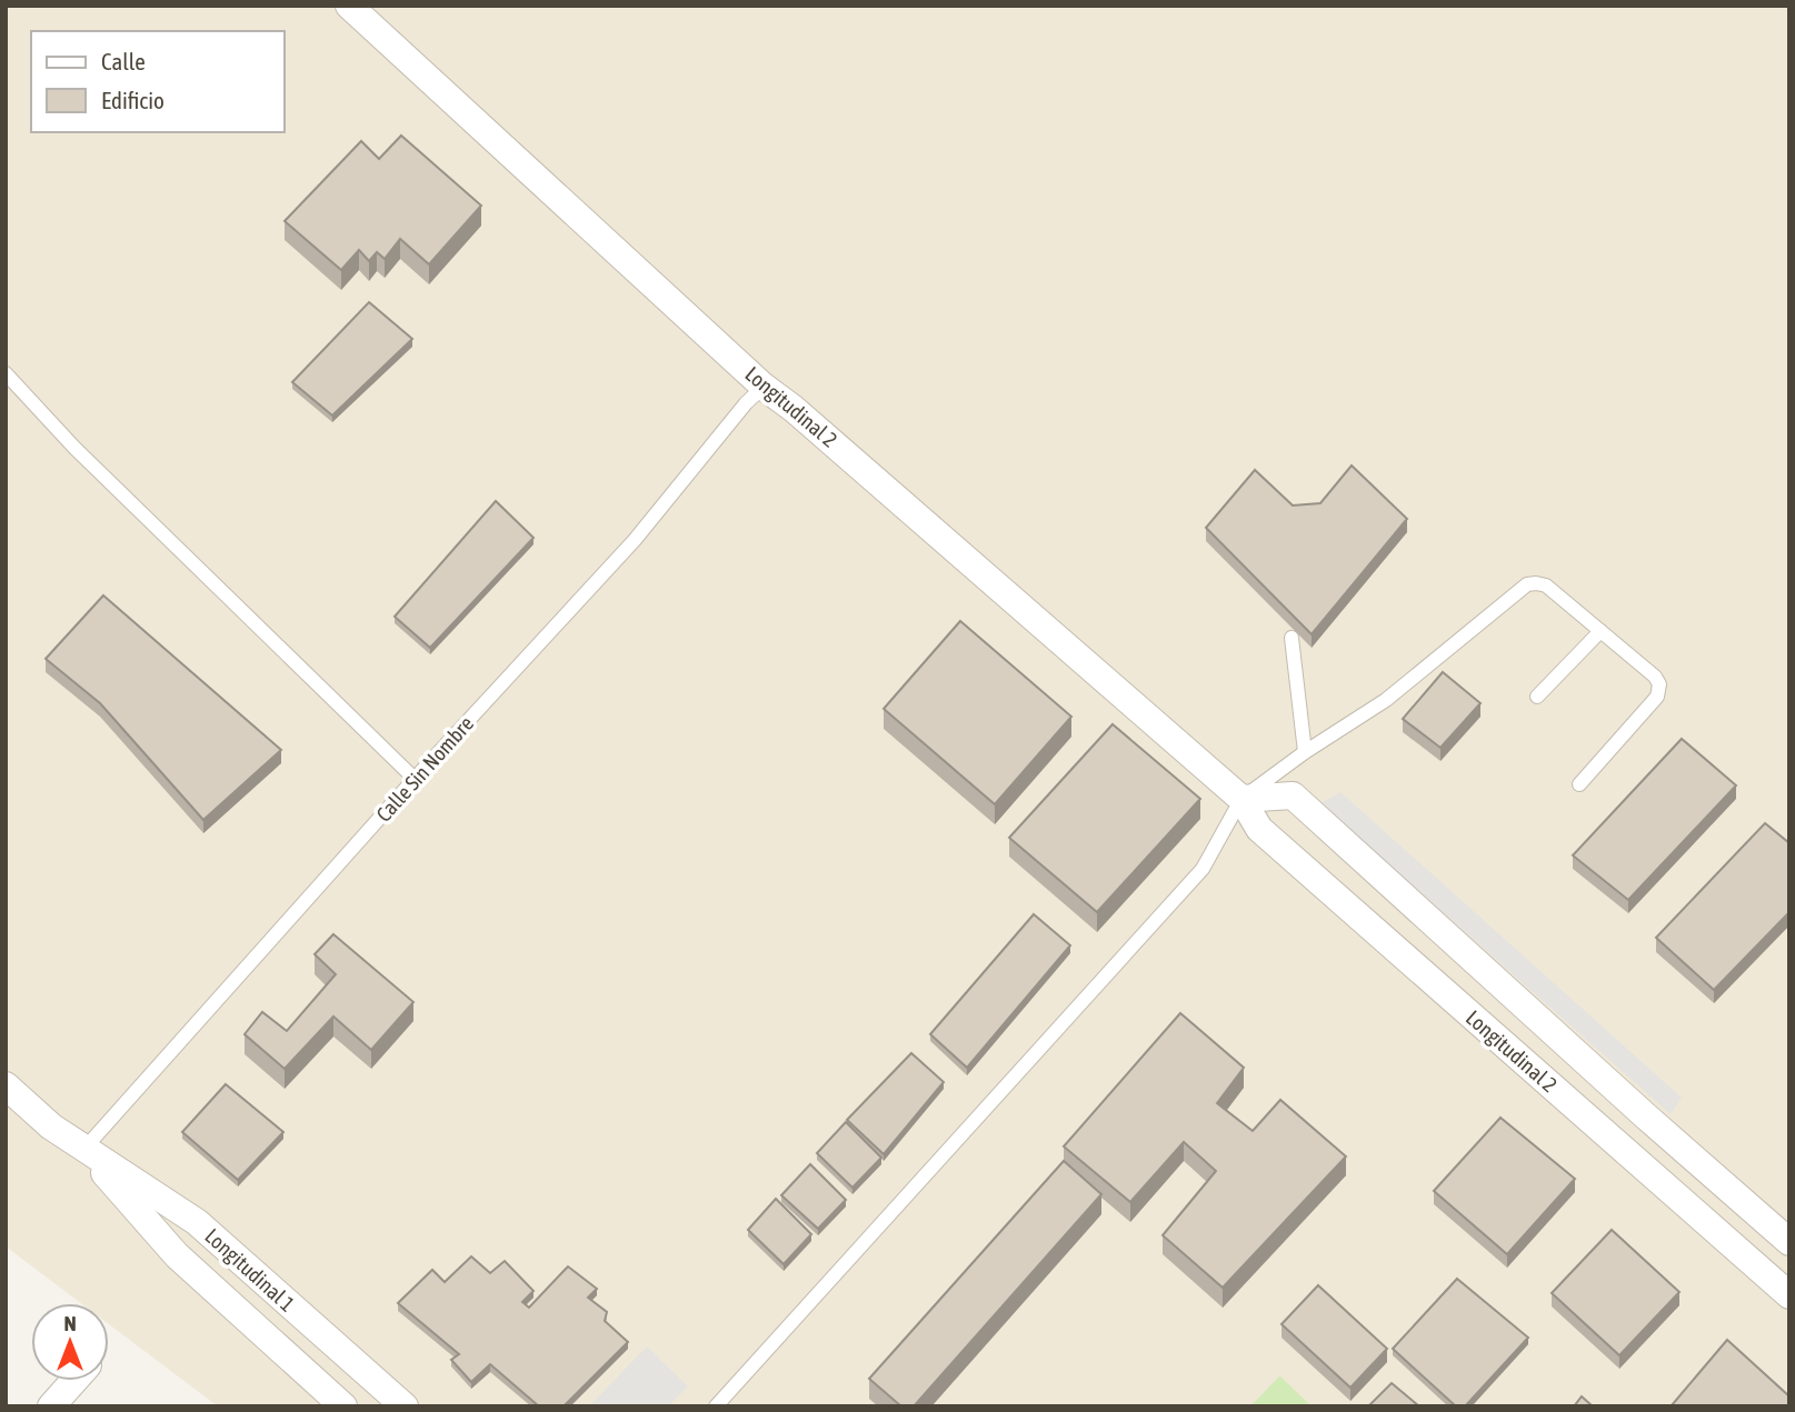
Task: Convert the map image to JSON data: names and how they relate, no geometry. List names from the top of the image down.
{
  "streets": {
    "street": ["Longitudinal 2", "Longitudinal 1"],
    "lane": ["Calle Sin Nombre"]
  },
  "crossings": [
    ["Longitudinal 2", "Calle Sin Nombre"],
    ["Calle Sin Nombre", "Longitudinal 1"]
  ],
  "legend": ["Calle", "Edificio"],
  "north": "top"
}
